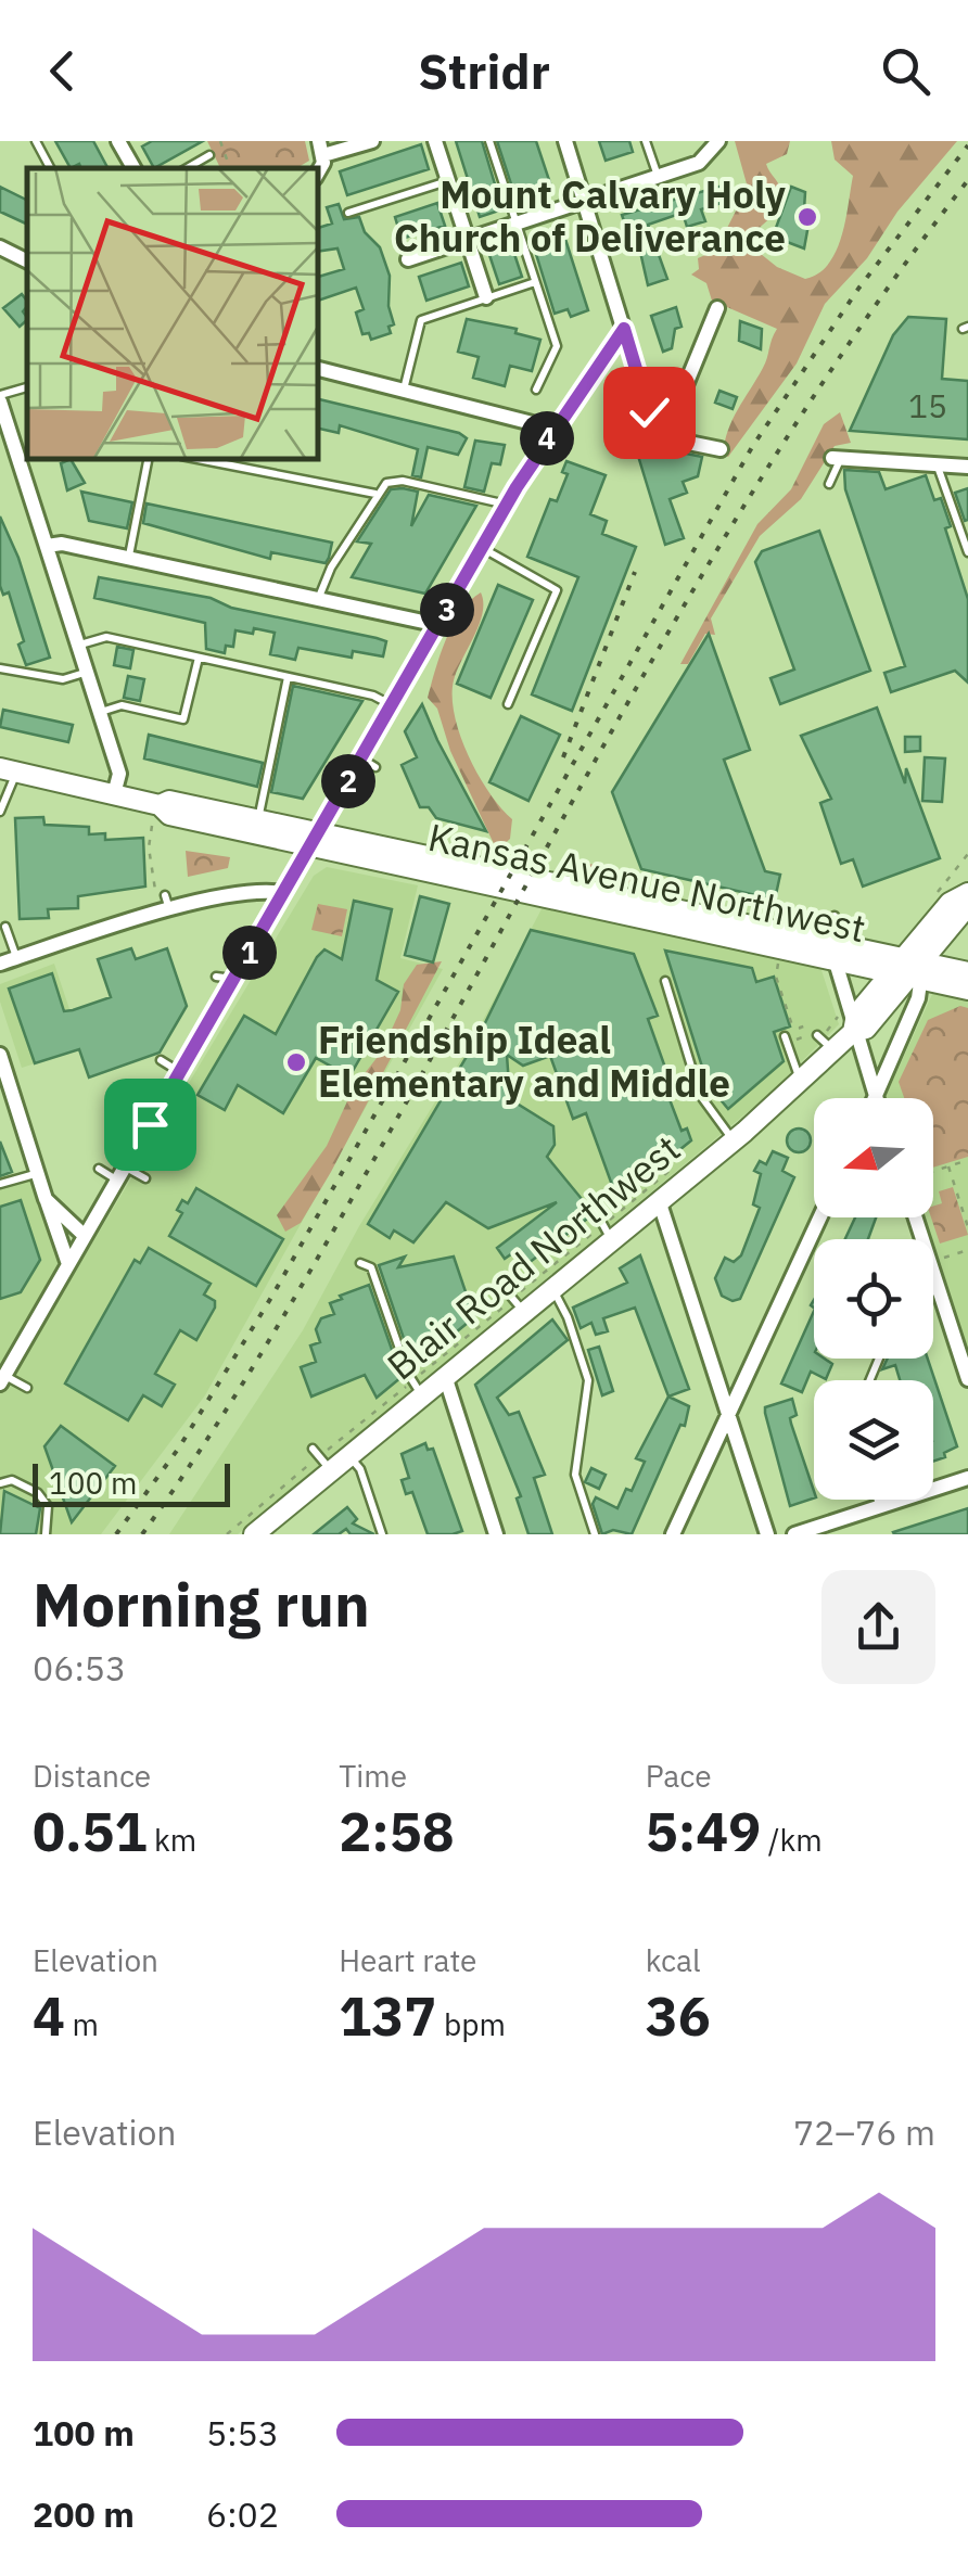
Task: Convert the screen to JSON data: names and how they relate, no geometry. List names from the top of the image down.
{
  "streets": {
    "street": ["Kansas Avenue Northwest", "Blair Road Northwest"]
  },
  "crossings": [
    ["Kansas Avenue Northwest", "Blair Road Northwest"]
  ],
  "places": ["Mount Calvary Holy Church of Deliverance", "Friendship Ideal Elementary and Middle"],
  "house_numbers": ["15"],
  "scale_bar": "100 m",
  "north": "left",
  "page": {
    "header": "Stridr",
    "pins": [
      "4",
      "3",
      "2",
      "1"
    ],
    "scale": "100 m",
    "heading": ["Morning run", "06:53"],
    "stats": [
      ["Distance", "0.51 km"],
      ["Time", "2:58"],
      ["Pace", "5:49 /km"],
      ["Elevation", "4 m"],
      ["Heart rate", "137 bpm"],
      ["kcal", "36"]
    ],
    "chart": ["Elevation", "72–76 m"],
    "list": [
      {
        "name": "100 m",
        "note": "5:53"
      },
      {
        "name": "200 m",
        "note": "6:02"
      }
    ]
  }
}
